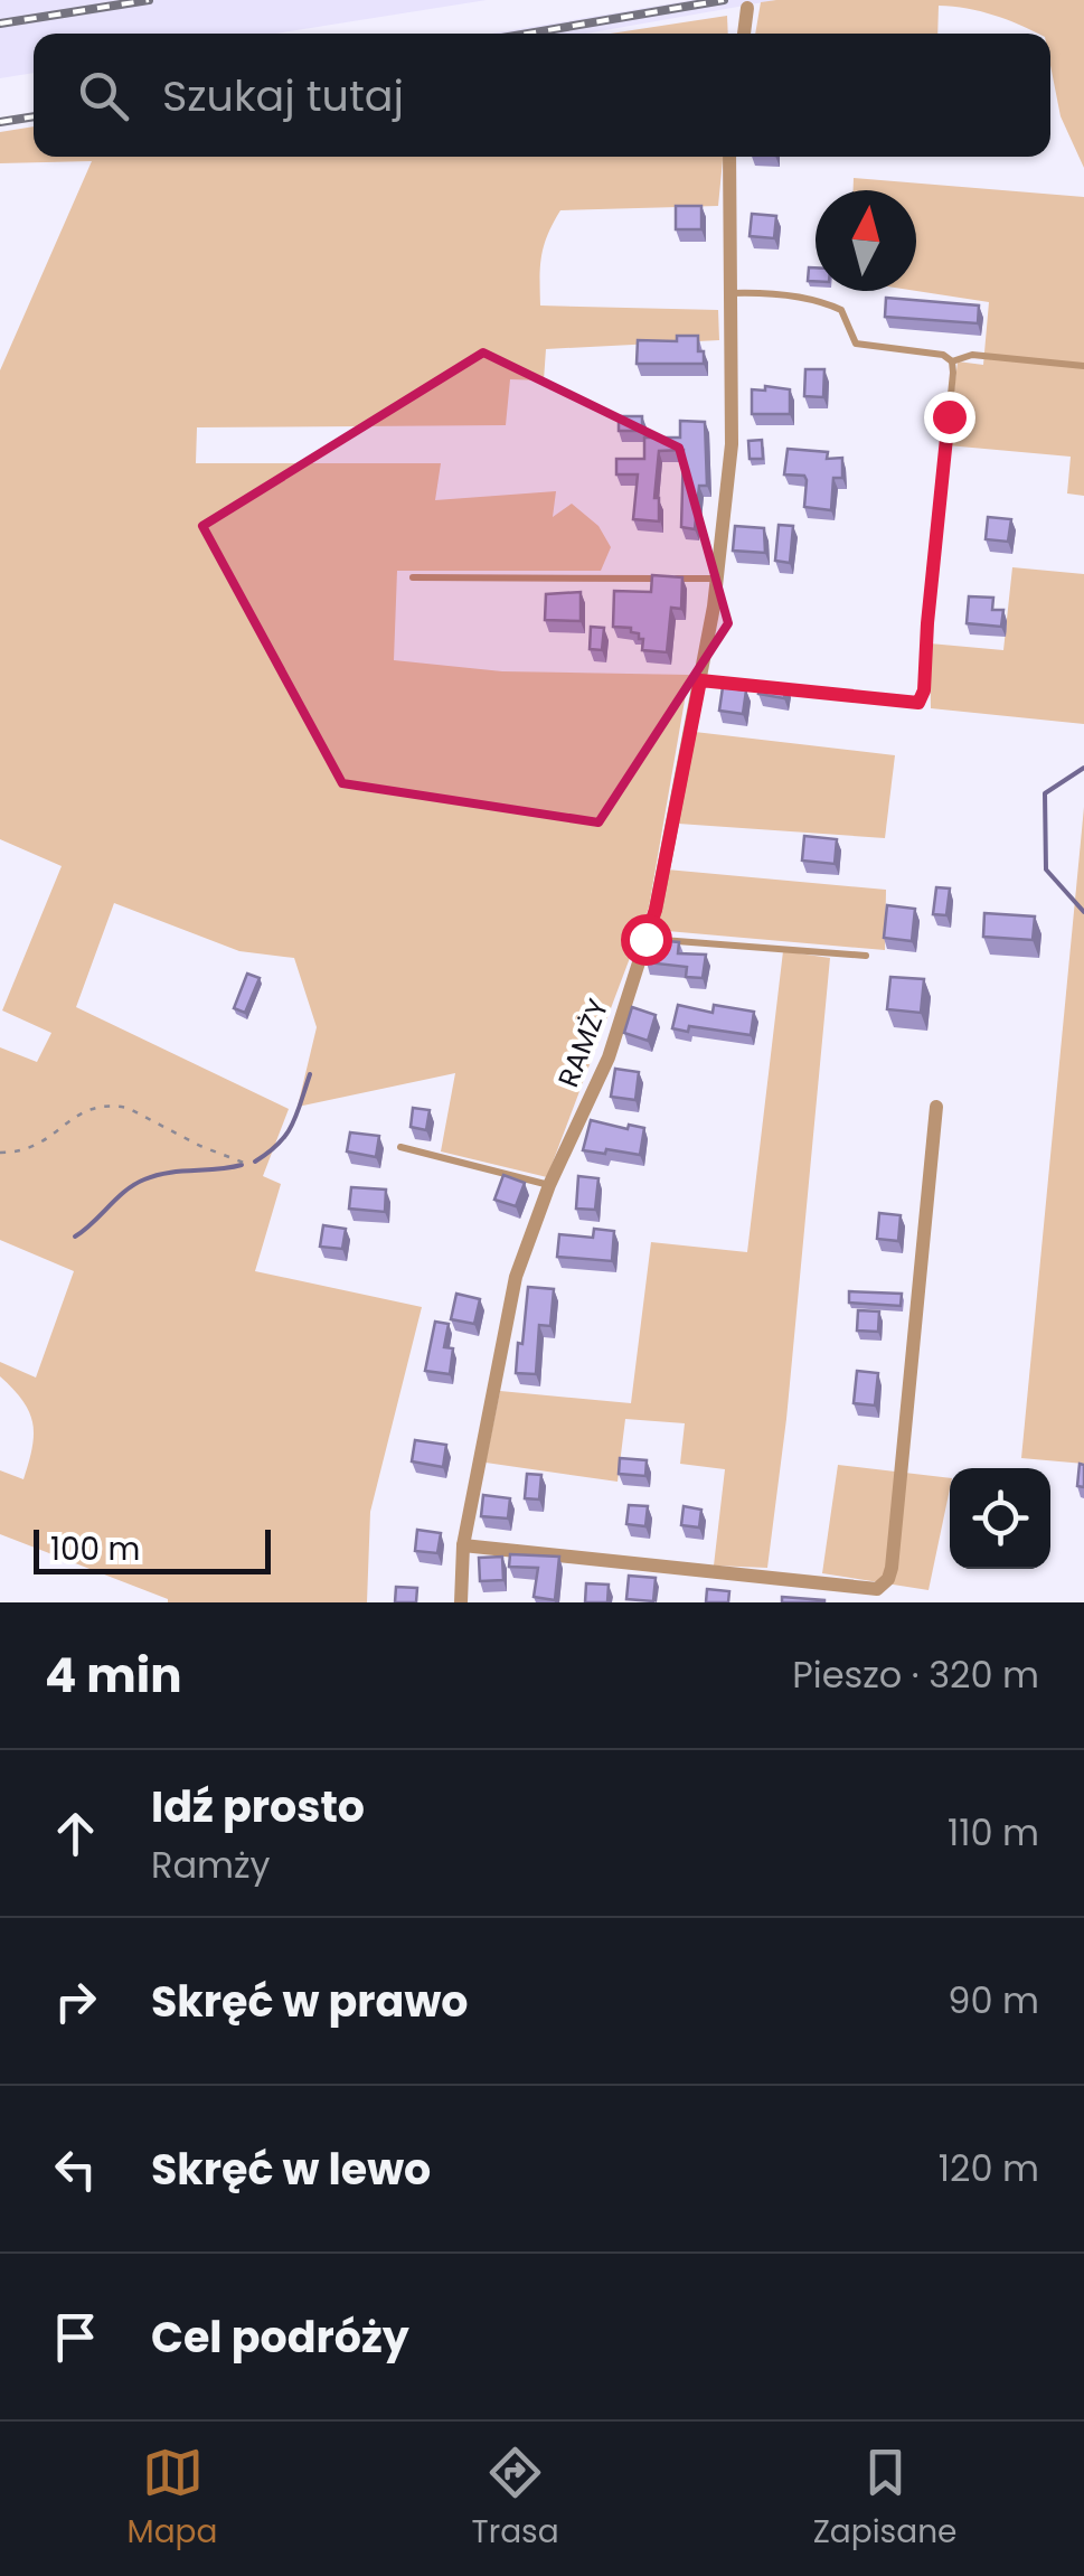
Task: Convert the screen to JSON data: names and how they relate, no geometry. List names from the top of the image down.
{
  "streets": {
    "street": ["RAMŻY"]
  },
  "scale_bar": "100 m",
  "north": "top",
  "page": {
    "search": "Szukaj tutaj",
    "scale": "100 m",
    "heading": ["4 min", "Pieszo · 320 m"],
    "list": [
      ["Idź prosto", "Ramży", "110 m"],
      ["Skręć w prawo", "90 m"],
      ["Skręć w lewo", "120 m"],
      "Cel podróży"
    ],
    "nav": ["Mapa", "Trasa", "Zapisane"]
  }
}
